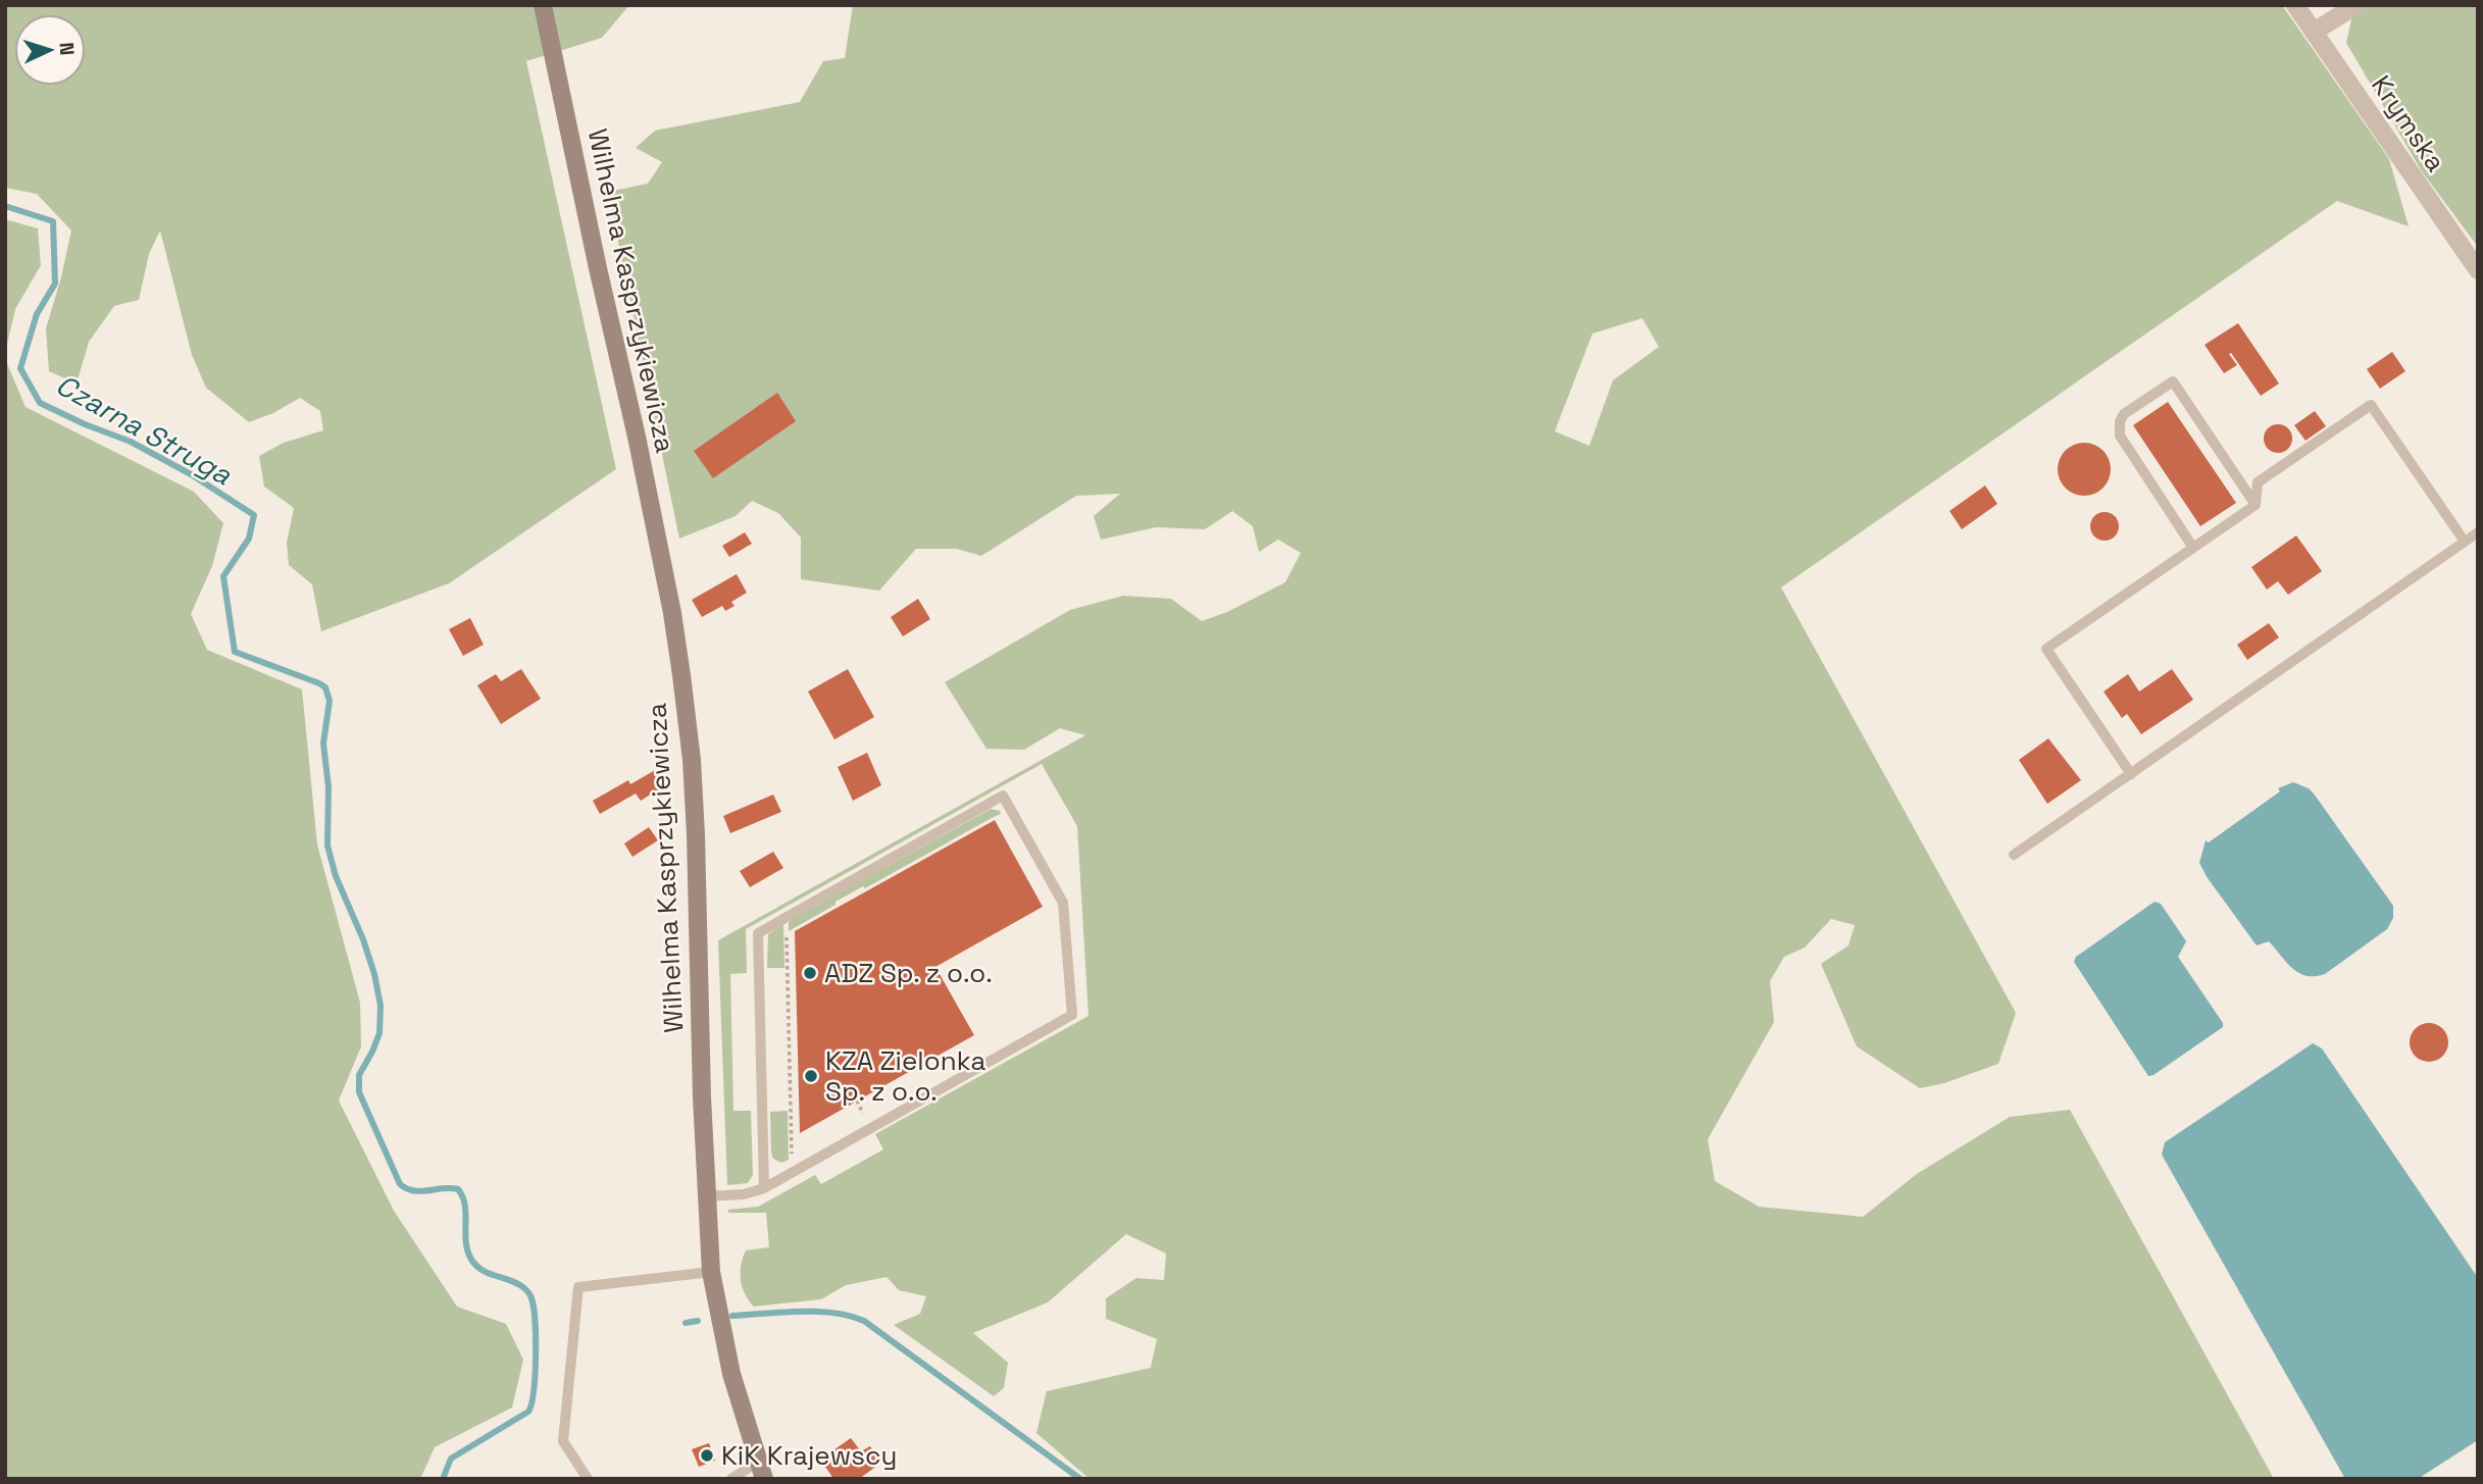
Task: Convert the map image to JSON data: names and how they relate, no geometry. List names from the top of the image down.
{
  "streets": {
    "street": ["Krymska", "Wilhelma Kasprzykiewicza"]
  },
  "water": ["Czarna Struga"],
  "places": ["ADZ Sp. z o.o.", "KZA Zielonka Sp. z o.o.", "KiK Krajewscy"],
  "north": "right"
}
